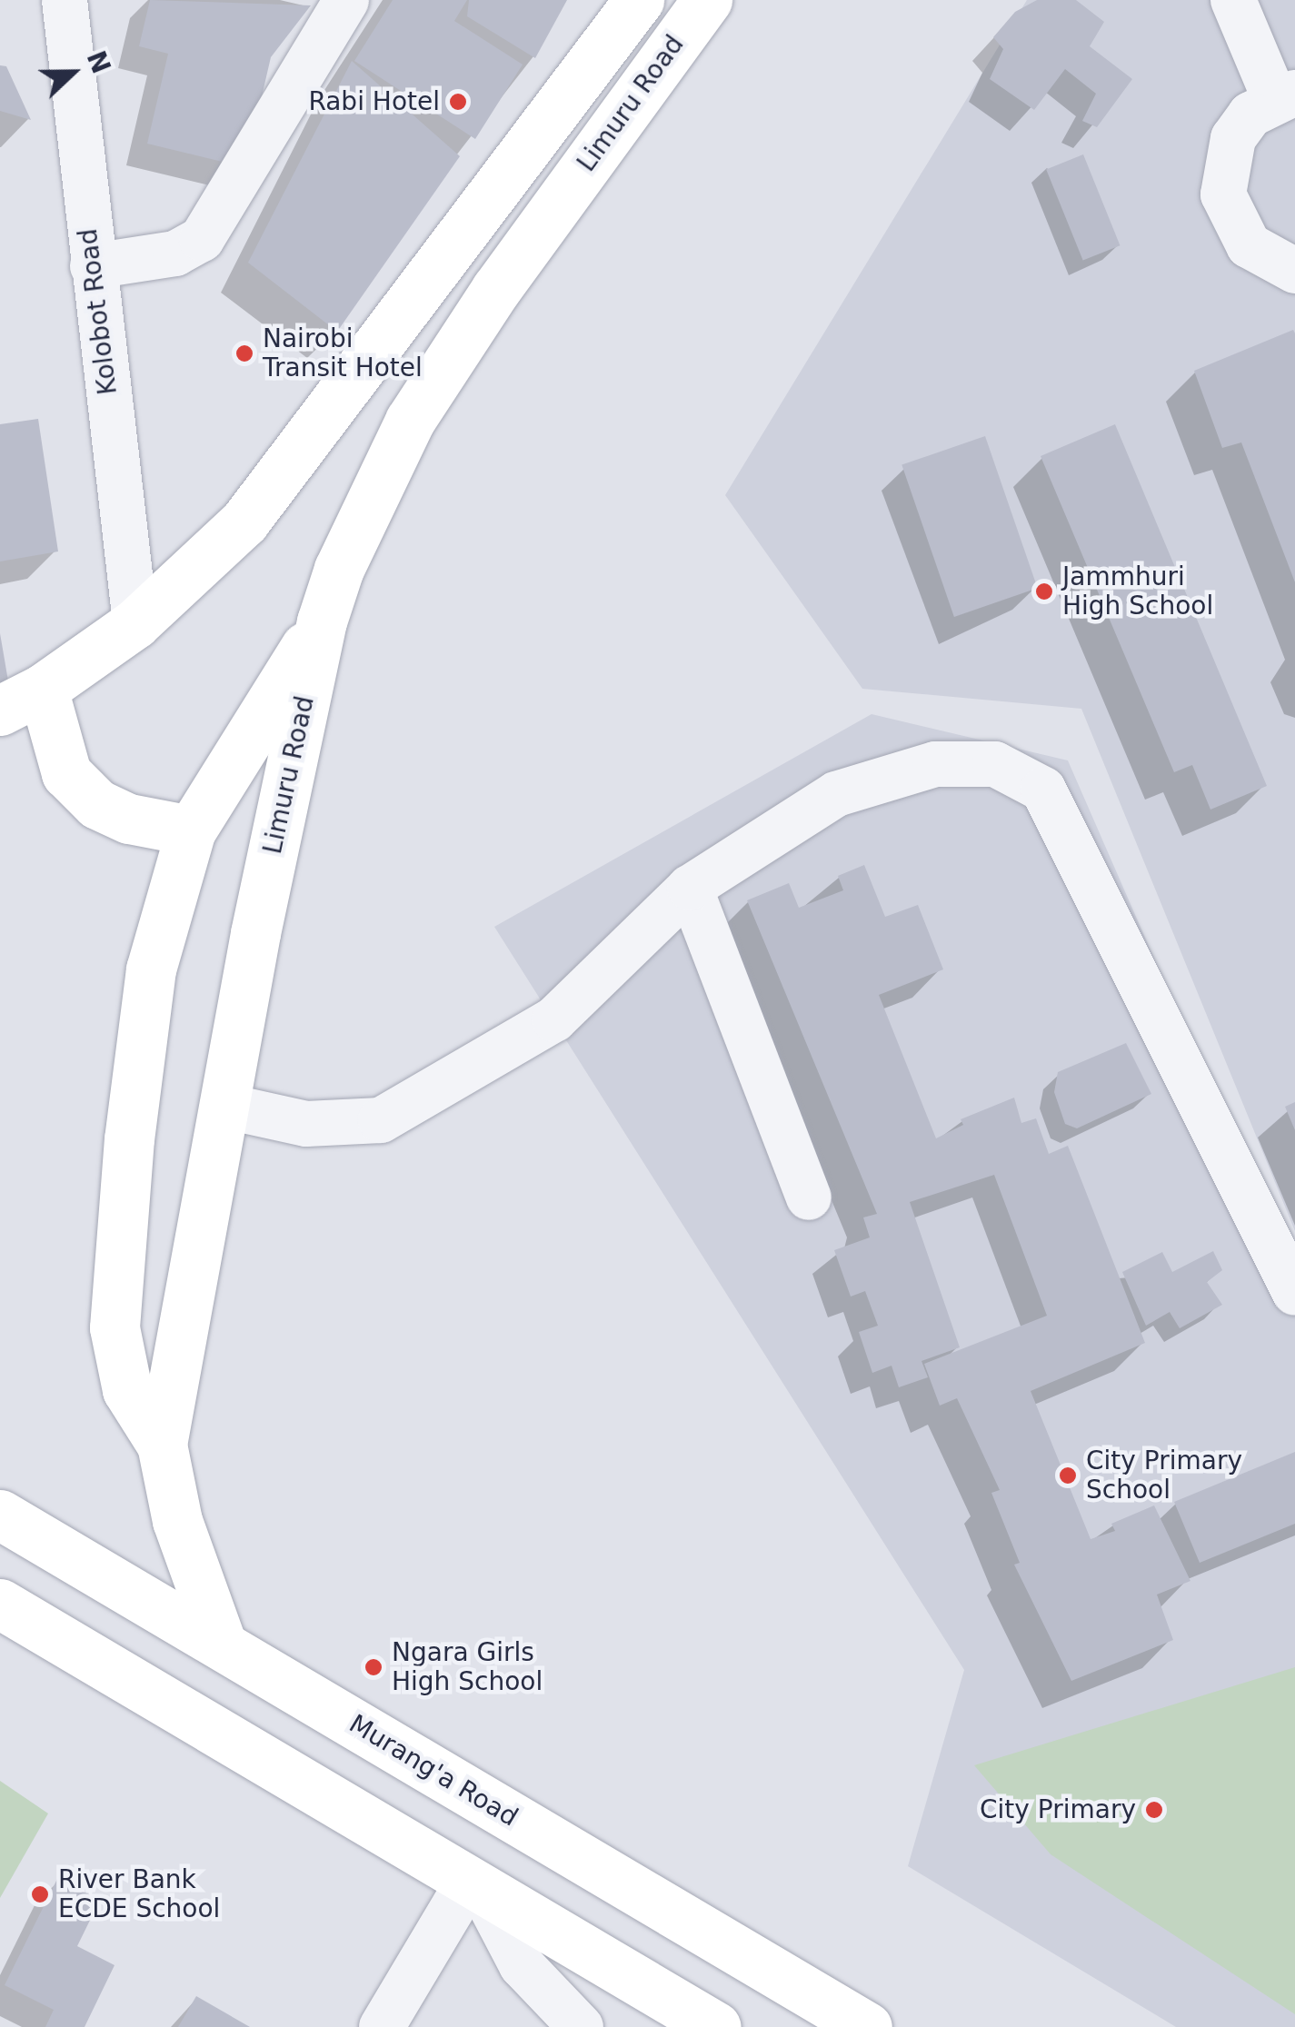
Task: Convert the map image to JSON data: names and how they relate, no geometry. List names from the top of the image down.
{
  "streets": {
    "main road": ["Limuru Road", "Murang'a Road"],
    "street": ["Kolobot Road"]
  },
  "crossings": [
    ["Limuru Road", "Murang'a Road"]
  ],
  "places": [
    "Rabi Hotel",
    "Nairobi Transit Hotel",
    "Jammhuri High School",
    "City Primary School",
    "Ngara Girls High School",
    "City Primary",
    "River Bank ECDE School"
  ],
  "north": "right"
}
